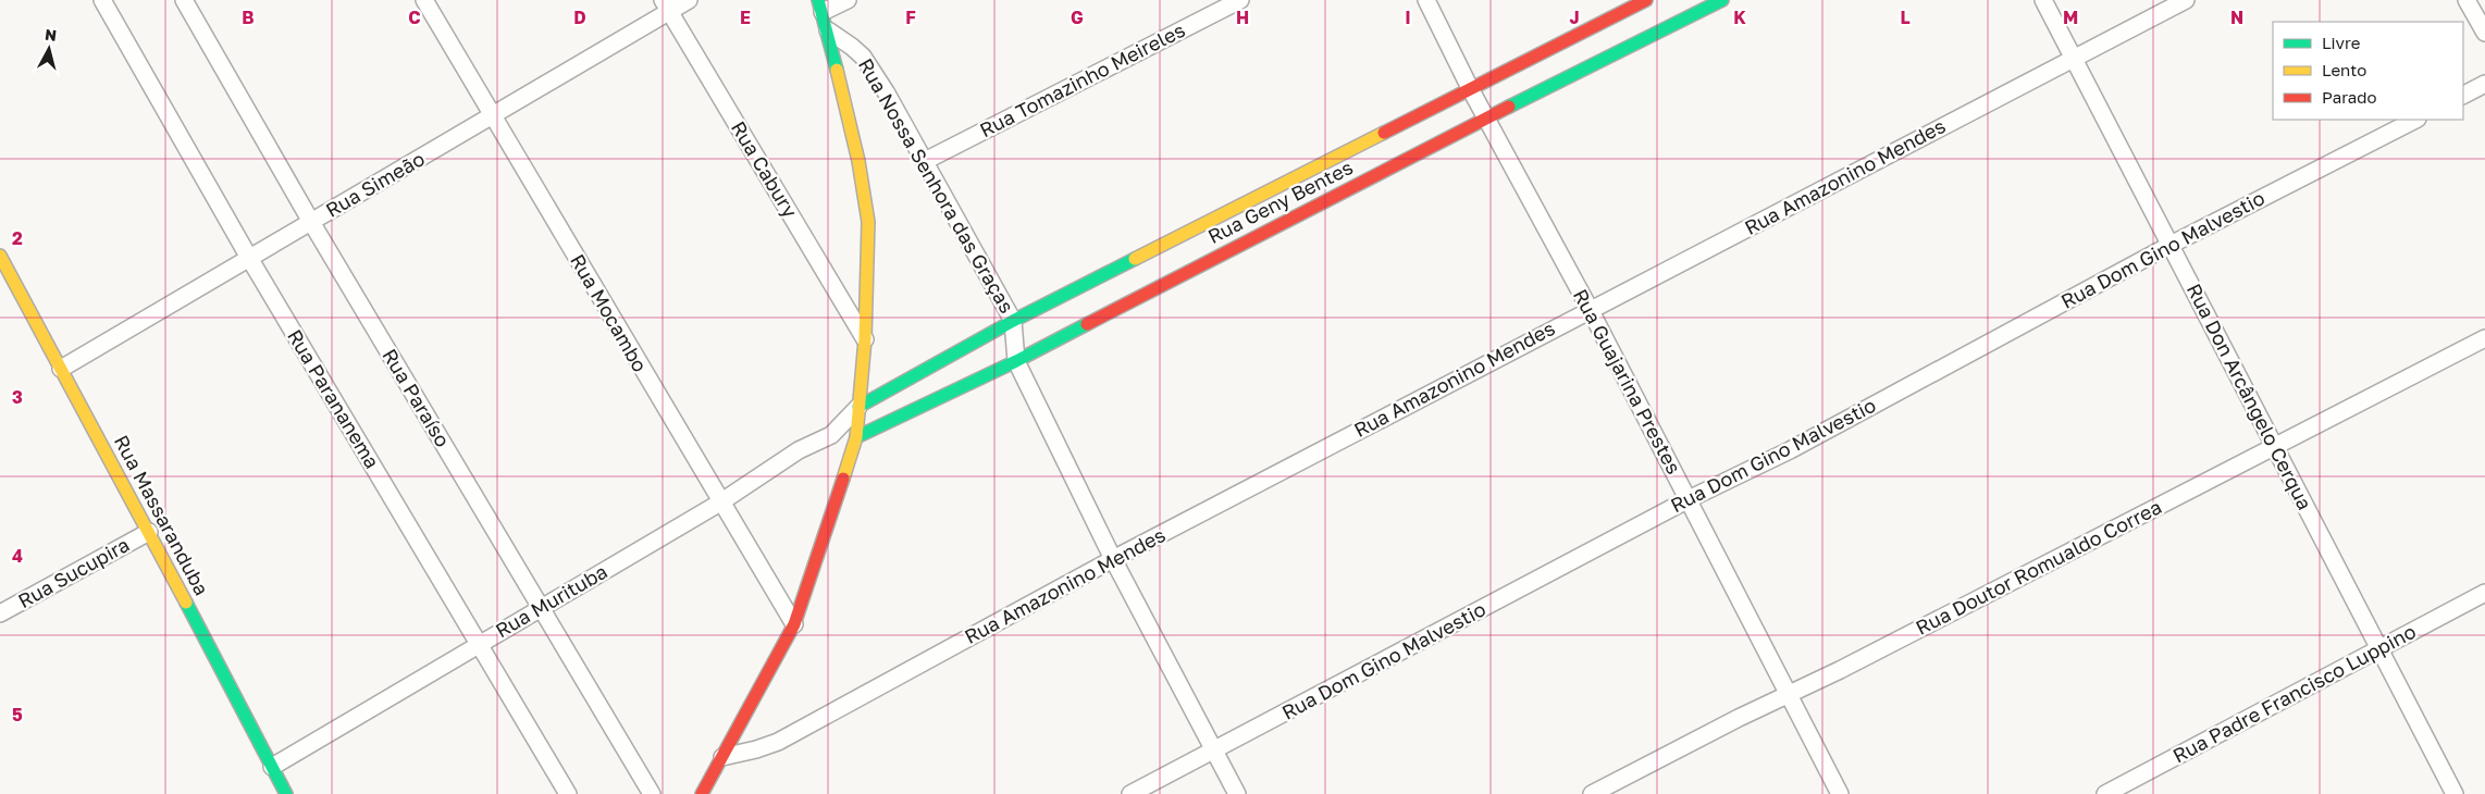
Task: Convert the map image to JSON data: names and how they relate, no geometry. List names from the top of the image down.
{
  "streets": {
    "street": [
      "Rua Tomazinho Meireles",
      "Rua Cabury",
      "Rua Amazonino Mendes",
      "Rua Simeão",
      "Rua Nossa Senhora das Graças",
      "Rua Geny Bentes",
      "Rua Dom Gino Malvestio",
      "Rua Mocambo",
      "Rua Guajarina Prestes",
      "Rua Don Arcângelo Cerqua",
      "Rua Paraíso",
      "Rua Parananema",
      "Rua Massaranduba",
      "Rua Doutor Romualdo Correa",
      "Rua Sucupira",
      "Rua Murituba",
      "Rua Padre Francisco Luppino"
    ]
  },
  "crossings": [
    ["Rua Tomazinho Meireles", "Rua Nossa Senhora das Graças"],
    ["Rua Cabury", "Rua Simeão"],
    ["Rua Amazonino Mendes", "Rua Nossa Senhora das Graças"],
    ["Rua Amazonino Mendes", "Rua Guajarina Prestes"],
    ["Rua Amazonino Mendes", "Rua Don Arcângelo Cerqua"],
    ["Rua Simeão", "Rua Mocambo"],
    ["Rua Simeão", "Rua Paraíso"],
    ["Rua Simeão", "Rua Parananema"],
    ["Rua Simeão", "Rua Massaranduba"],
    ["Rua Nossa Senhora das Graças", "Rua Geny Bentes"],
    ["Rua Nossa Senhora das Graças", "Rua Dom Gino Malvestio"],
    ["Rua Geny Bentes", "Rua Guajarina Prestes"],
    ["Rua Geny Bentes", "Rua Murituba"],
    ["Rua Dom Gino Malvestio", "Rua Guajarina Prestes"],
    ["Rua Dom Gino Malvestio", "Rua Don Arcângelo Cerqua"],
    ["Rua Mocambo", "Rua Murituba"],
    ["Rua Guajarina Prestes", "Rua Doutor Romualdo Correa"],
    ["Rua Don Arcângelo Cerqua", "Rua Doutor Romualdo Correa"],
    ["Rua Don Arcângelo Cerqua", "Rua Padre Francisco Luppino"],
    ["Rua Paraíso", "Rua Murituba"],
    ["Rua Parananema", "Rua Murituba"],
    ["Rua Massaranduba", "Rua Sucupira"],
    ["Rua Massaranduba", "Rua Murituba"]
  ],
  "legend": ["Livre", "Lento", "Parado"],
  "north": "top",
  "grid": {
    "columns": [
      "B",
      "C",
      "D",
      "E",
      "F",
      "G",
      "H",
      "I",
      "J",
      "K",
      "L",
      "M",
      "N"
    ],
    "rows": [
      "2",
      "3",
      "4",
      "5"
    ]
  }
}
